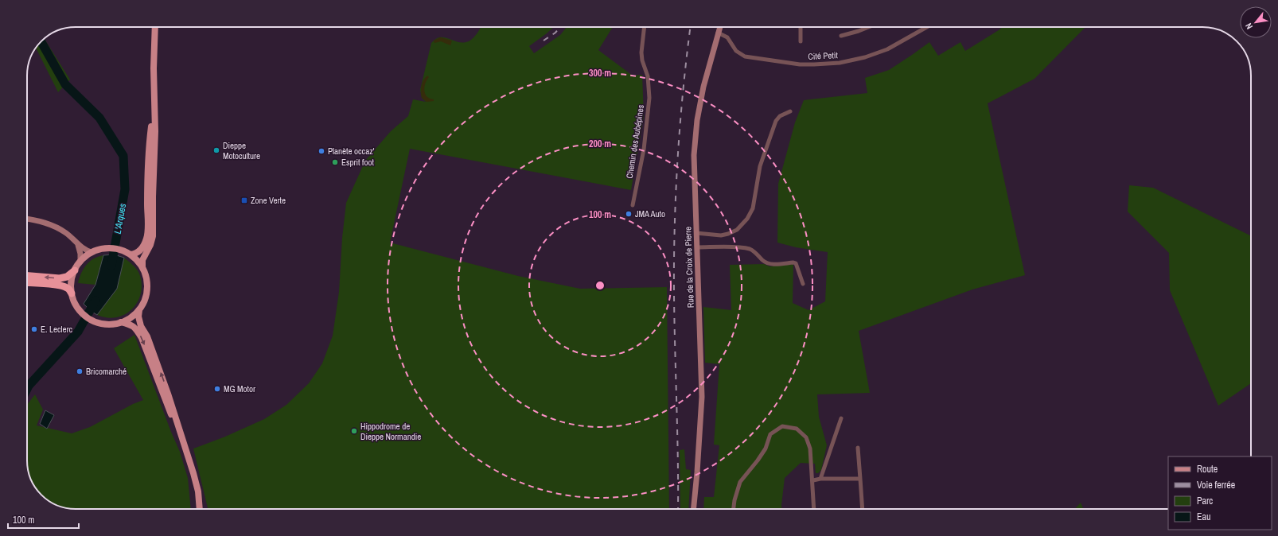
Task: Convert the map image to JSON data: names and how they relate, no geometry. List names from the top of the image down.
{
  "streets": {
    "main road": ["Rue de la Croix de Pierre"],
    "street": ["Cité Petit", "Chemin des Aubépines"]
  },
  "crossings": [
    ["Cité Petit", "Rue de la Croix de Pierre"]
  ],
  "water": ["L'Arques"],
  "places": {
    "other": [
      "Dieppe Motoculture",
      "Planète occaz'",
      "Esprit foot",
      "JMA Auto",
      "E. Leclerc",
      "Bricomarché",
      "MG Motor",
      "Hippodrome de Dieppe Normandie"
    ],
    "transit": ["Zone Verte"]
  },
  "legend": [
    "Route",
    "Voie ferrée",
    "Parc",
    "Eau"
  ],
  "scale_bar": "100 m",
  "north": "bottom left",
  "rings": ["300 m", "200 m", "100 m"]
}
